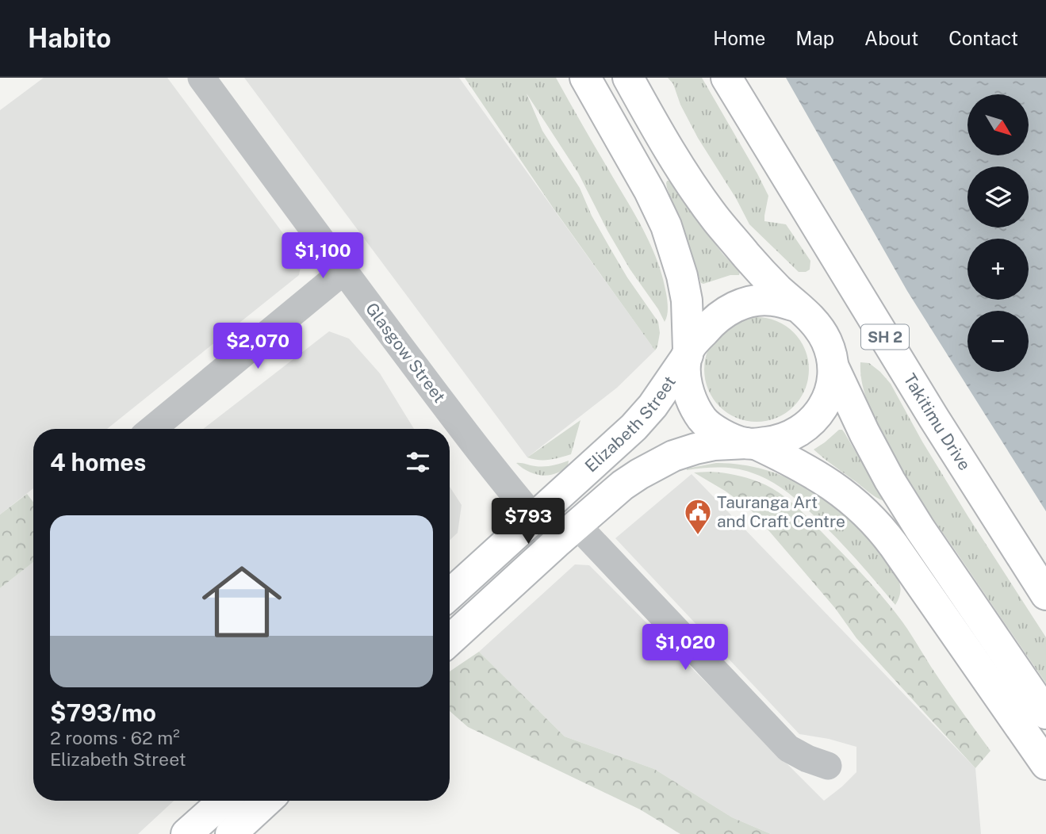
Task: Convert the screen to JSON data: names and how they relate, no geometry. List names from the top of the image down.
{
  "streets": {
    "main road": ["SH 2", "Takitimu Drive", "Elizabeth Street"],
    "street": ["Glasgow Street"]
  },
  "crossings": [
    ["Glasgow Street", "Elizabeth Street"]
  ],
  "places": {
    "public building": ["Tauranga Art and Craft Centre"]
  },
  "north": "bottom right",
  "page": {
    "header": "Habito",
    "nav": [
      "Home",
      "Map",
      "About",
      "Contact"
    ],
    "map_buttons": ["+", "−"],
    "price": [
      "$1,100",
      "$2,070",
      "$793",
      "$1,020"
    ],
    "heading": "4 homes",
    "list": [
      {
        "name": "$793/mo",
        "note": "2 rooms · 62 m² · Elizabeth Street"
      }
    ]
  }
}
